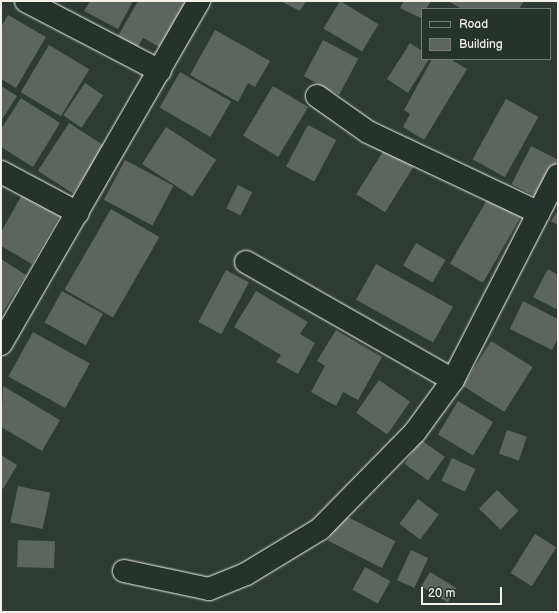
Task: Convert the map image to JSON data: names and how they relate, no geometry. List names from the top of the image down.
{
  "legend": ["Road", "Building"],
  "scale_bar": "20 m"
}
